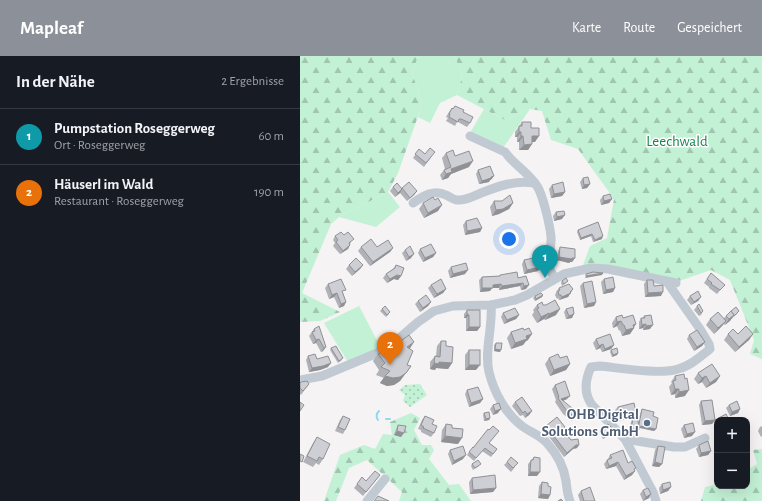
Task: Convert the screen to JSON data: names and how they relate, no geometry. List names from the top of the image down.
{
  "parks": ["Leechwald"],
  "places": ["OHB Digital Solutions GmbH"],
  "page": {
    "header": "Mapleaf",
    "nav": ["Karte", "Route", "Gespeichert"],
    "heading": ["In der Nähe", "2 Ergebnisse"],
    "list": [
      {
        "mark": "1",
        "name": "Pumpstation Roseggerweg",
        "note": "Ort · Roseggerweg",
        "value": "60 m"
      },
      {
        "mark": "2",
        "name": "Häuserl im Wald",
        "note": "Restaurant · Roseggerweg",
        "value": "190 m"
      }
    ],
    "pins": ["1", "2"],
    "map_buttons": ["+", "−"]
  }
}
